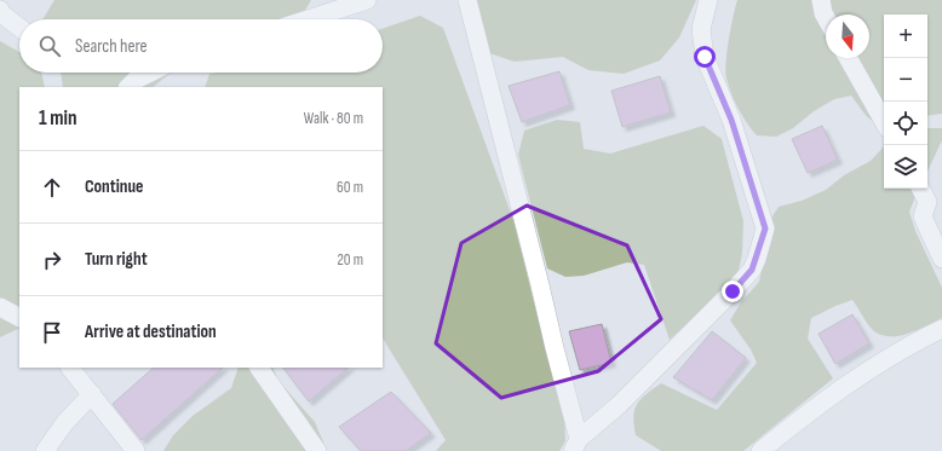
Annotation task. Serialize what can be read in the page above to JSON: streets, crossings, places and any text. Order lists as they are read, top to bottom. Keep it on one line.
{"north":"bottom","page":{"map_buttons":["+","−"],"search":"Search here","heading":["1 min","Walk · 80 m"],"list":[["Continue","60 m"],["Turn right","20 m"],"Arrive at destination"]}}
